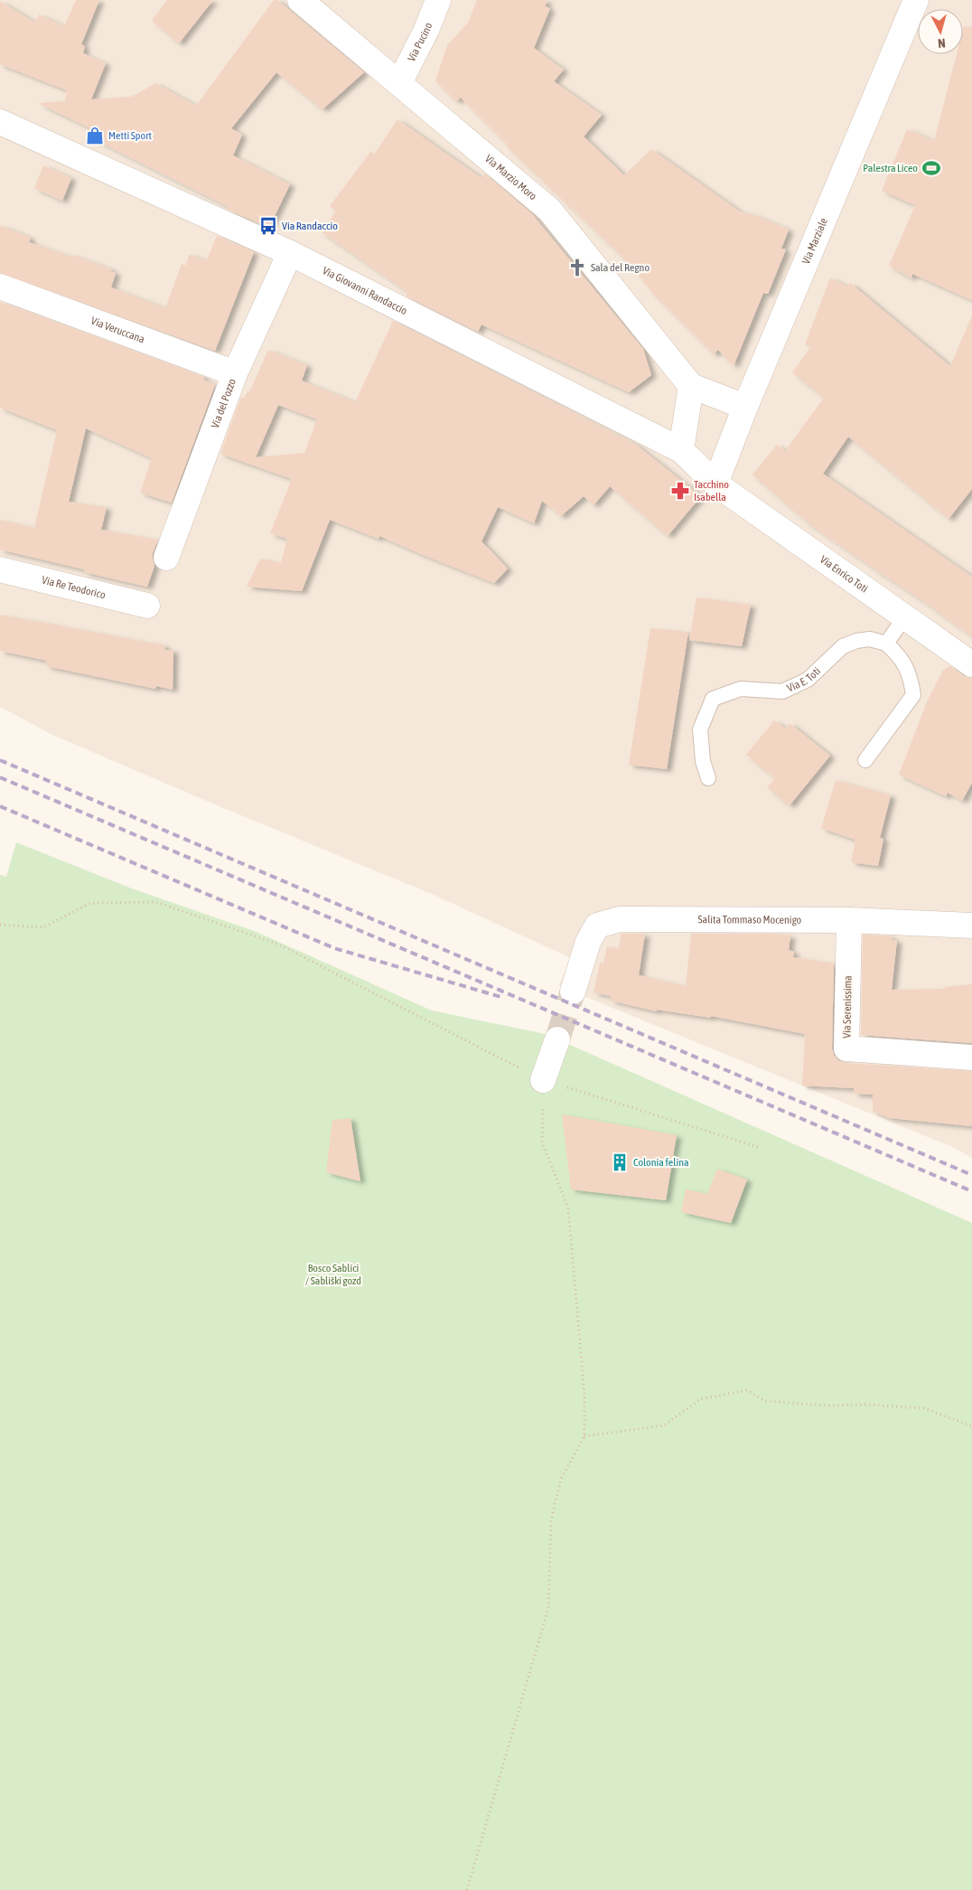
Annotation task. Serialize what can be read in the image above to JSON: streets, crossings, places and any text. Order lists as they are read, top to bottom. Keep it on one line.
{"streets":{"street":["Via Pucino","Via Marzio Moro","Via Marziale","Via Giovanni Randaccio","Via Veruccana","Via del Pozzo","Via Enrico Toti","Via Re Teodorico","Salita Tommaso Mocenigo","Via Serenissima"],"lane":["Via E. Toti"]},"crossings":[["Via Pucino","Via Marzio Moro"],["Via Marziale","Via Giovanni Randaccio"],["Via Marziale","Via Enrico Toti"],["Via Giovanni Randaccio","Via del Pozzo"],["Via Giovanni Randaccio","Via Enrico Toti"],["Via Veruccana","Via del Pozzo"],["Salita Tommaso Mocenigo","Via Serenissima"]],"parks":["Bosco Sablici / Sabliški gozd"],"places":{"shop":["Metti Sport"],"sports":["Palestra Liceo"],"bus stop":["Via Randaccio"],"church":["Sala del Regno"],"pharmacy":["Tacchino Isabella"],"building":["Colonia felina"]},"north":"bottom"}
